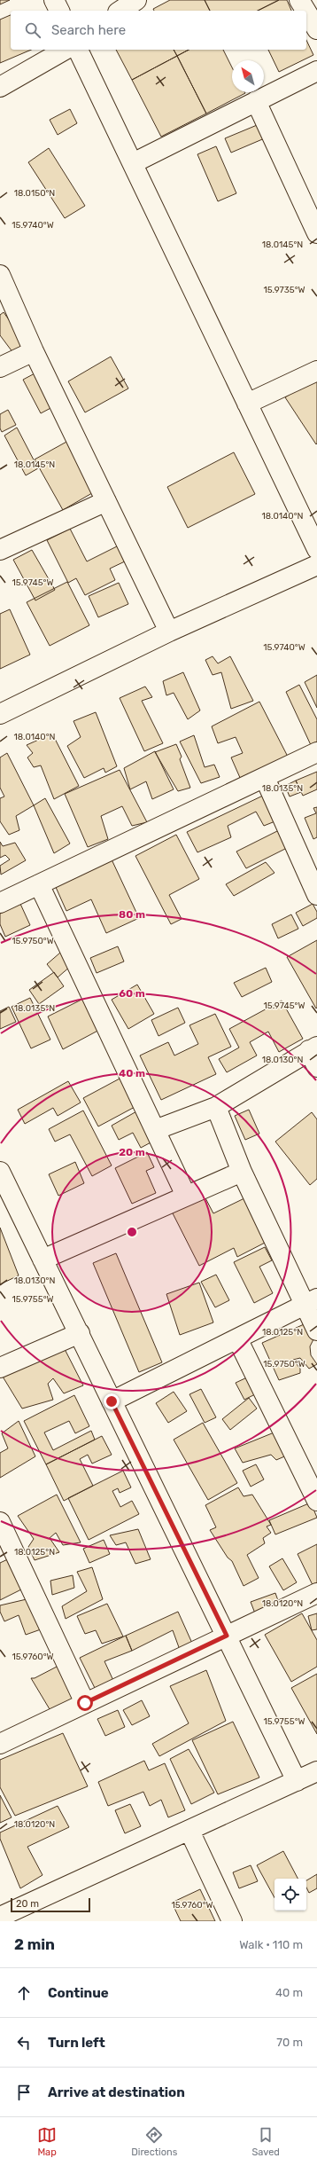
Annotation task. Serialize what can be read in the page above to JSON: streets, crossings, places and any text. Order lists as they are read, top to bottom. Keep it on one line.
{"scale_bar":"20 m","north":"top left","page":{"search":"Search here","scale":"20 m","heading":["2 min","Walk · 110 m"],"list":[["Continue","40 m"],["Turn left","70 m"],"Arrive at destination"],"nav":["Map","Directions","Saved"]},"coordinates":["18.0150°N","15.9740°W","18.0145°N","15.9735°W","18.0140°N","15.9745°W","18.0135°N","15.9750°W","18.0130°N","15.9755°W","18.0125°N","18.0120°N","15.9760°W"],"rings":["80 m","60 m","40 m","20 m"]}
